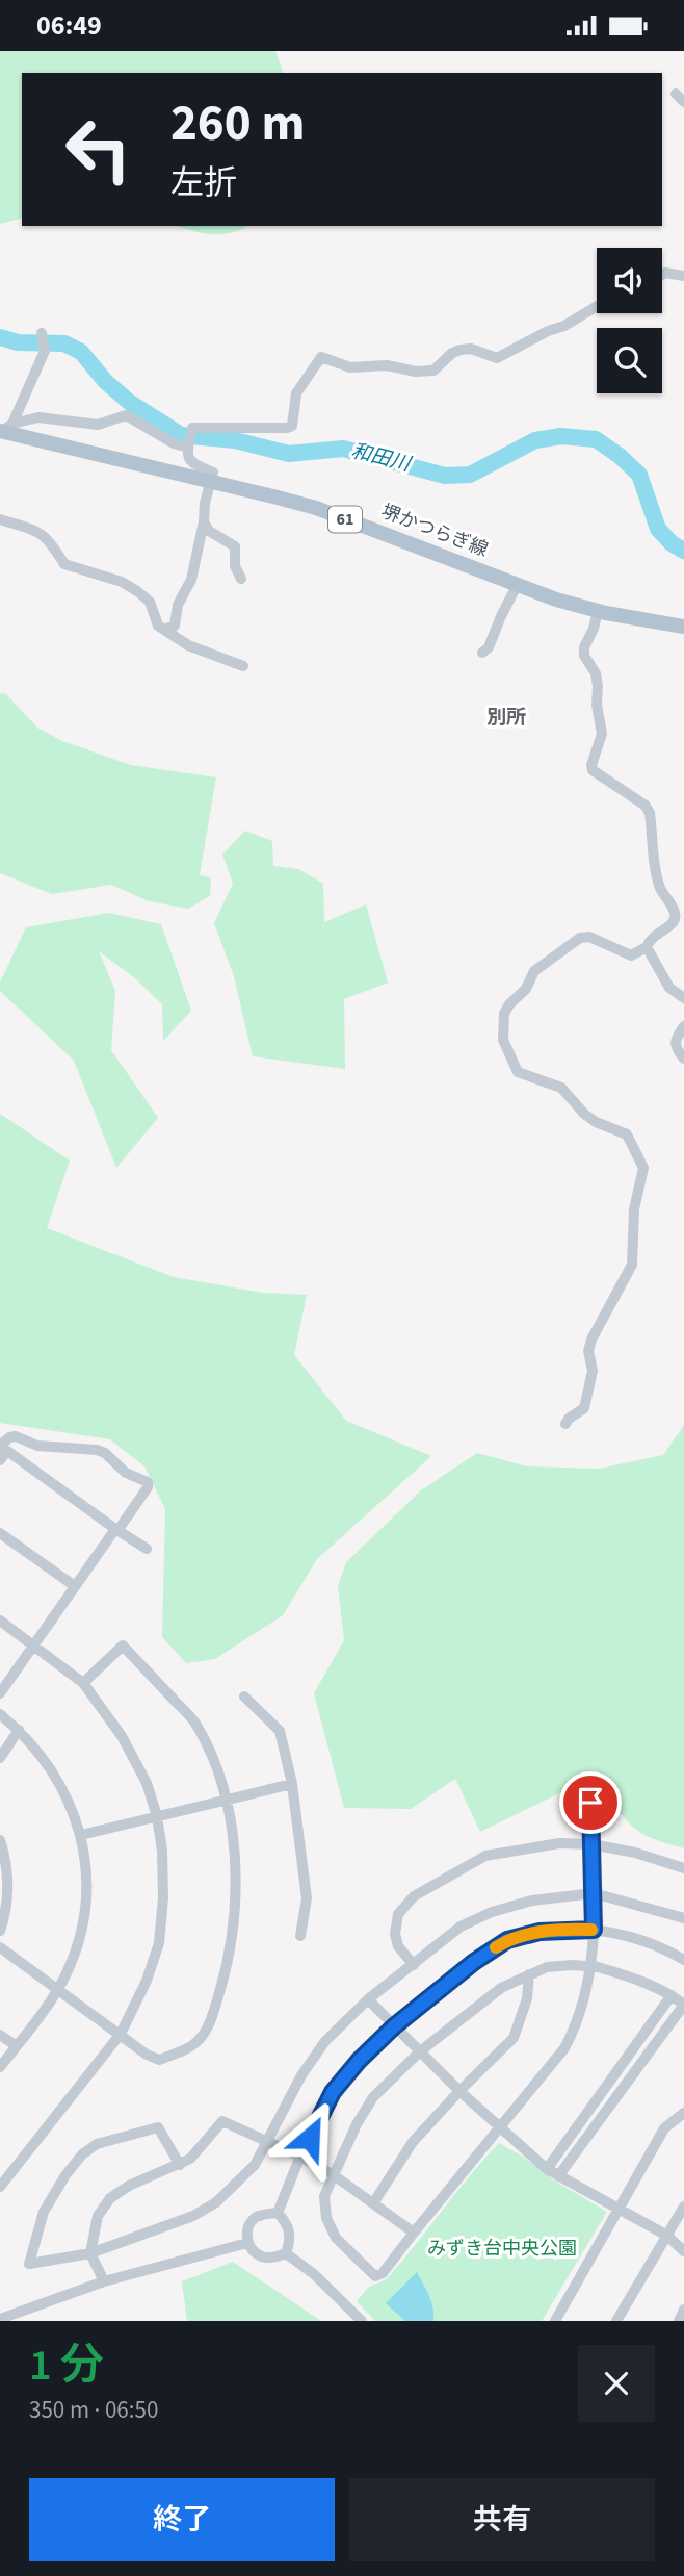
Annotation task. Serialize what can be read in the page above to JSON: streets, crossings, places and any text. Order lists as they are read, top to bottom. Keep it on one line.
{"streets":{"main road":["61","堺かつらぎ線"]},"districts":["別所"],"water":["和田川"],"parks":["みずき台中央公園"],"page":{"status":"06:49","turn":["260 m","左折"],"heading":["1 分","350 m · 06:50"],"buttons":["終了","共有"]}}
